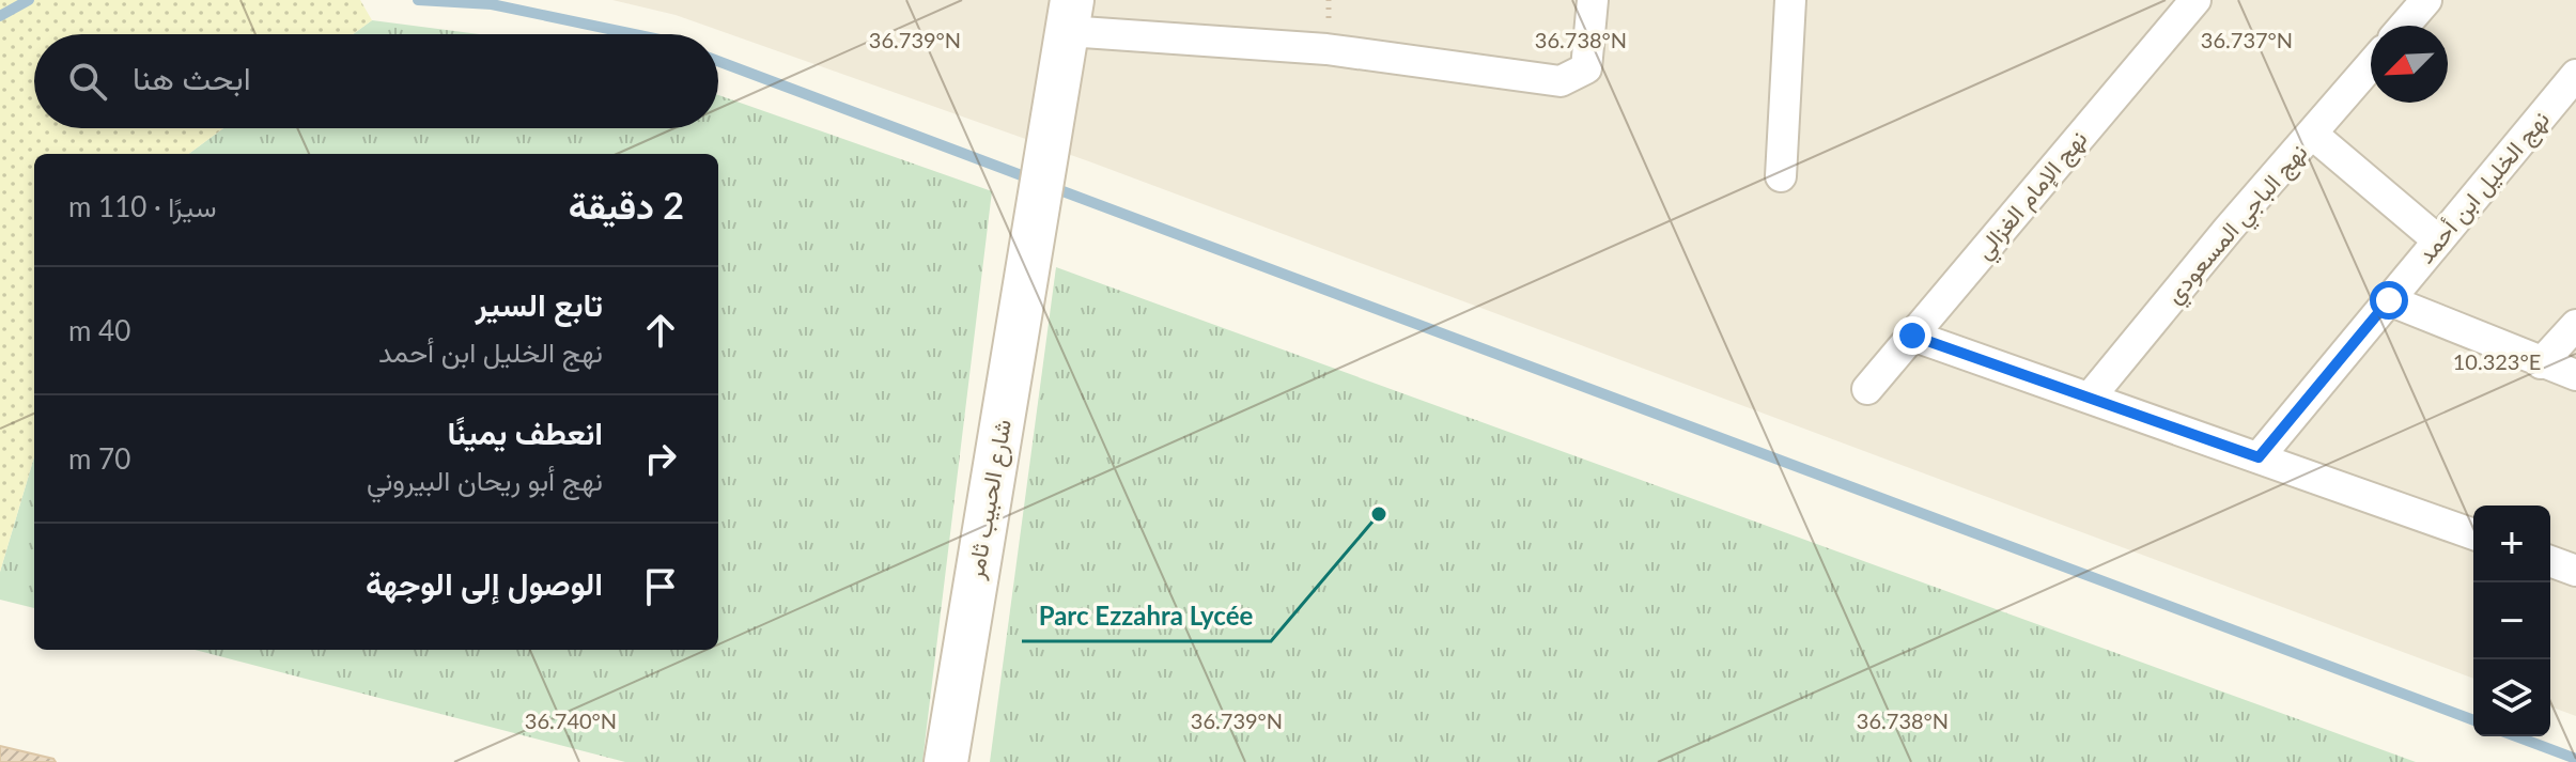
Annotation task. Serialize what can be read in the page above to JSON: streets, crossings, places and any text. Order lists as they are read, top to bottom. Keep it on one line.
{"streets":{"street":["نهج الخليل ابن أحمد","نهج الإمام الغزالي","نهج الباجي المسعودي","شارع الحبيب ثامر"]},"places":["Parc Ezzahra Lycée"],"north":"bottom left","page":{"search":"ابحث هنا","heading":["2 دقيقة","سيرًا · 110 m"],"list":[["تابع السير","نهج الخليل ابن أحمد","40 m"],["انعطف يمينًا","نهج أبو ريحان البيروني","70 m"],"الوصول إلى الوجهة"],"map_buttons":["+","−"]},"coordinates":["36.737°N","36.739°N","36.738°N","10.323°E","36.740°N"]}
